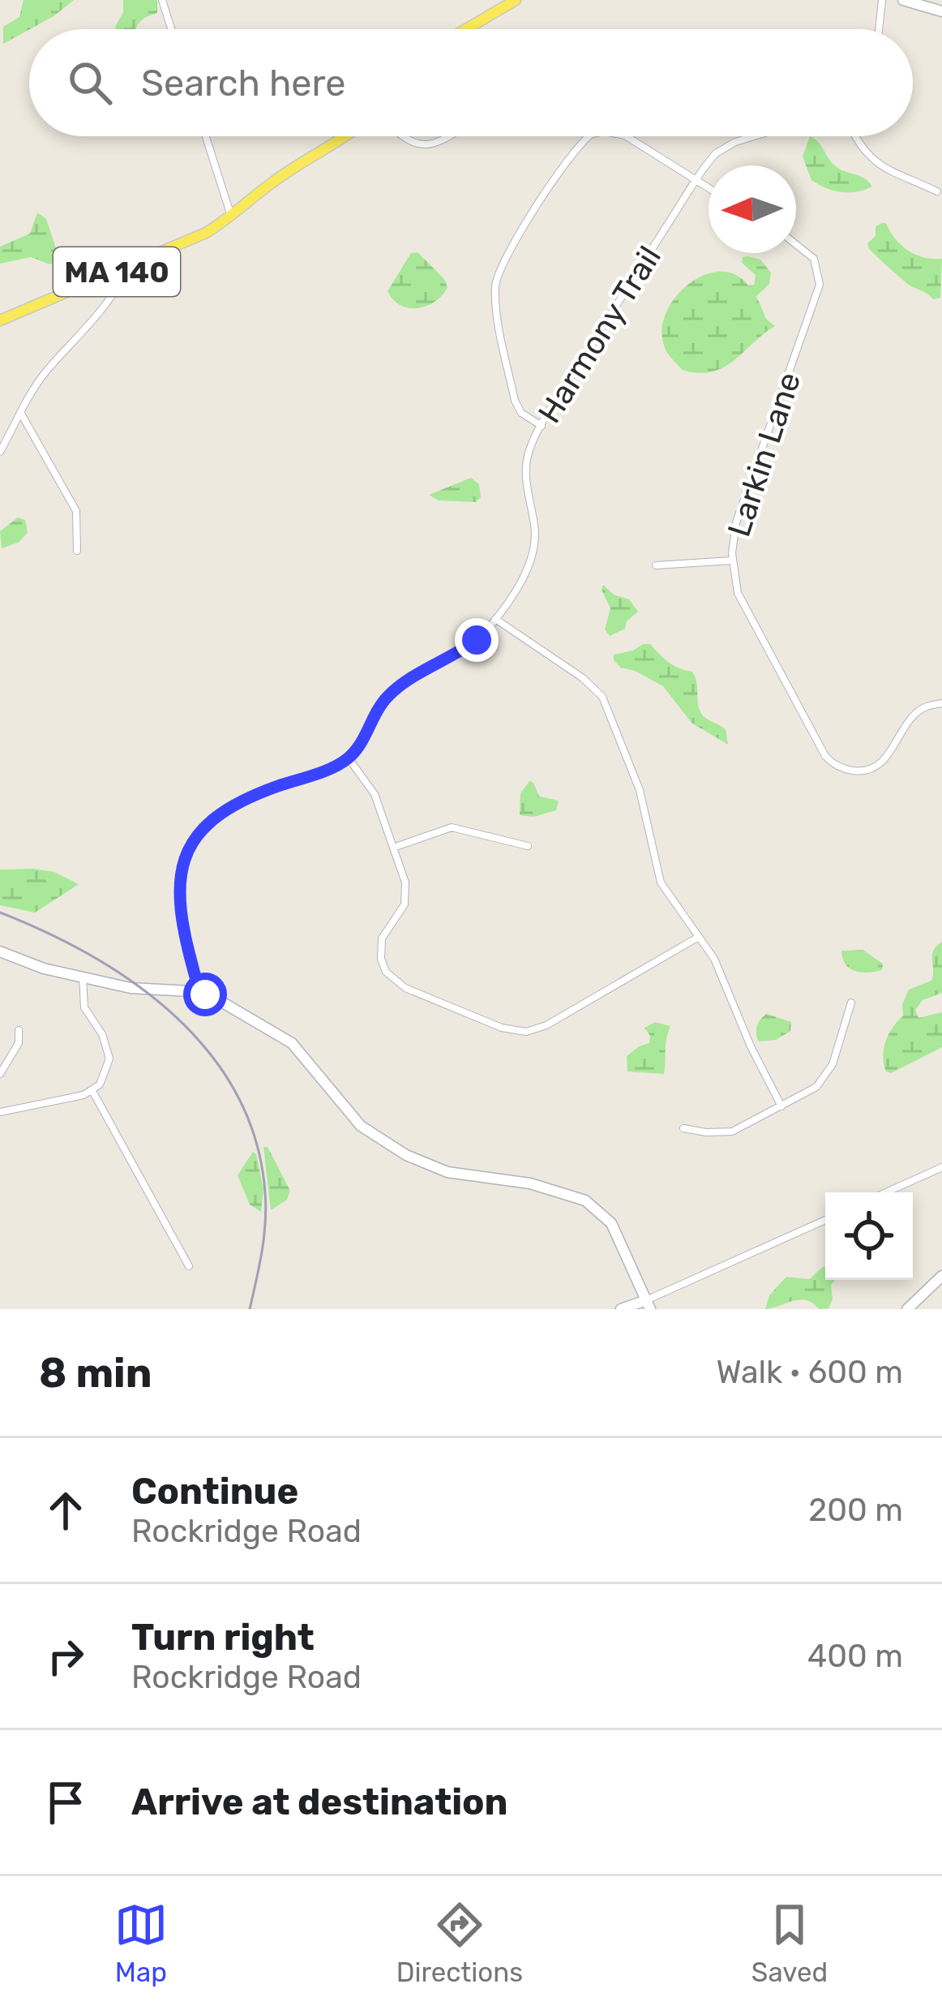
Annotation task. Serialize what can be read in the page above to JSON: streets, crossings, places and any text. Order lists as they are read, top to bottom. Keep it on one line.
{"streets":{"main road":["MA 140"],"street":["Harmony Trail","Larkin Lane"]},"north":"left","page":{"search":"Search here","heading":["8 min","Walk · 600 m"],"list":[["Continue","Rockridge Road","200 m"],["Turn right","Rockridge Road","400 m"],"Arrive at destination"],"nav":["Map","Directions","Saved"]}}
